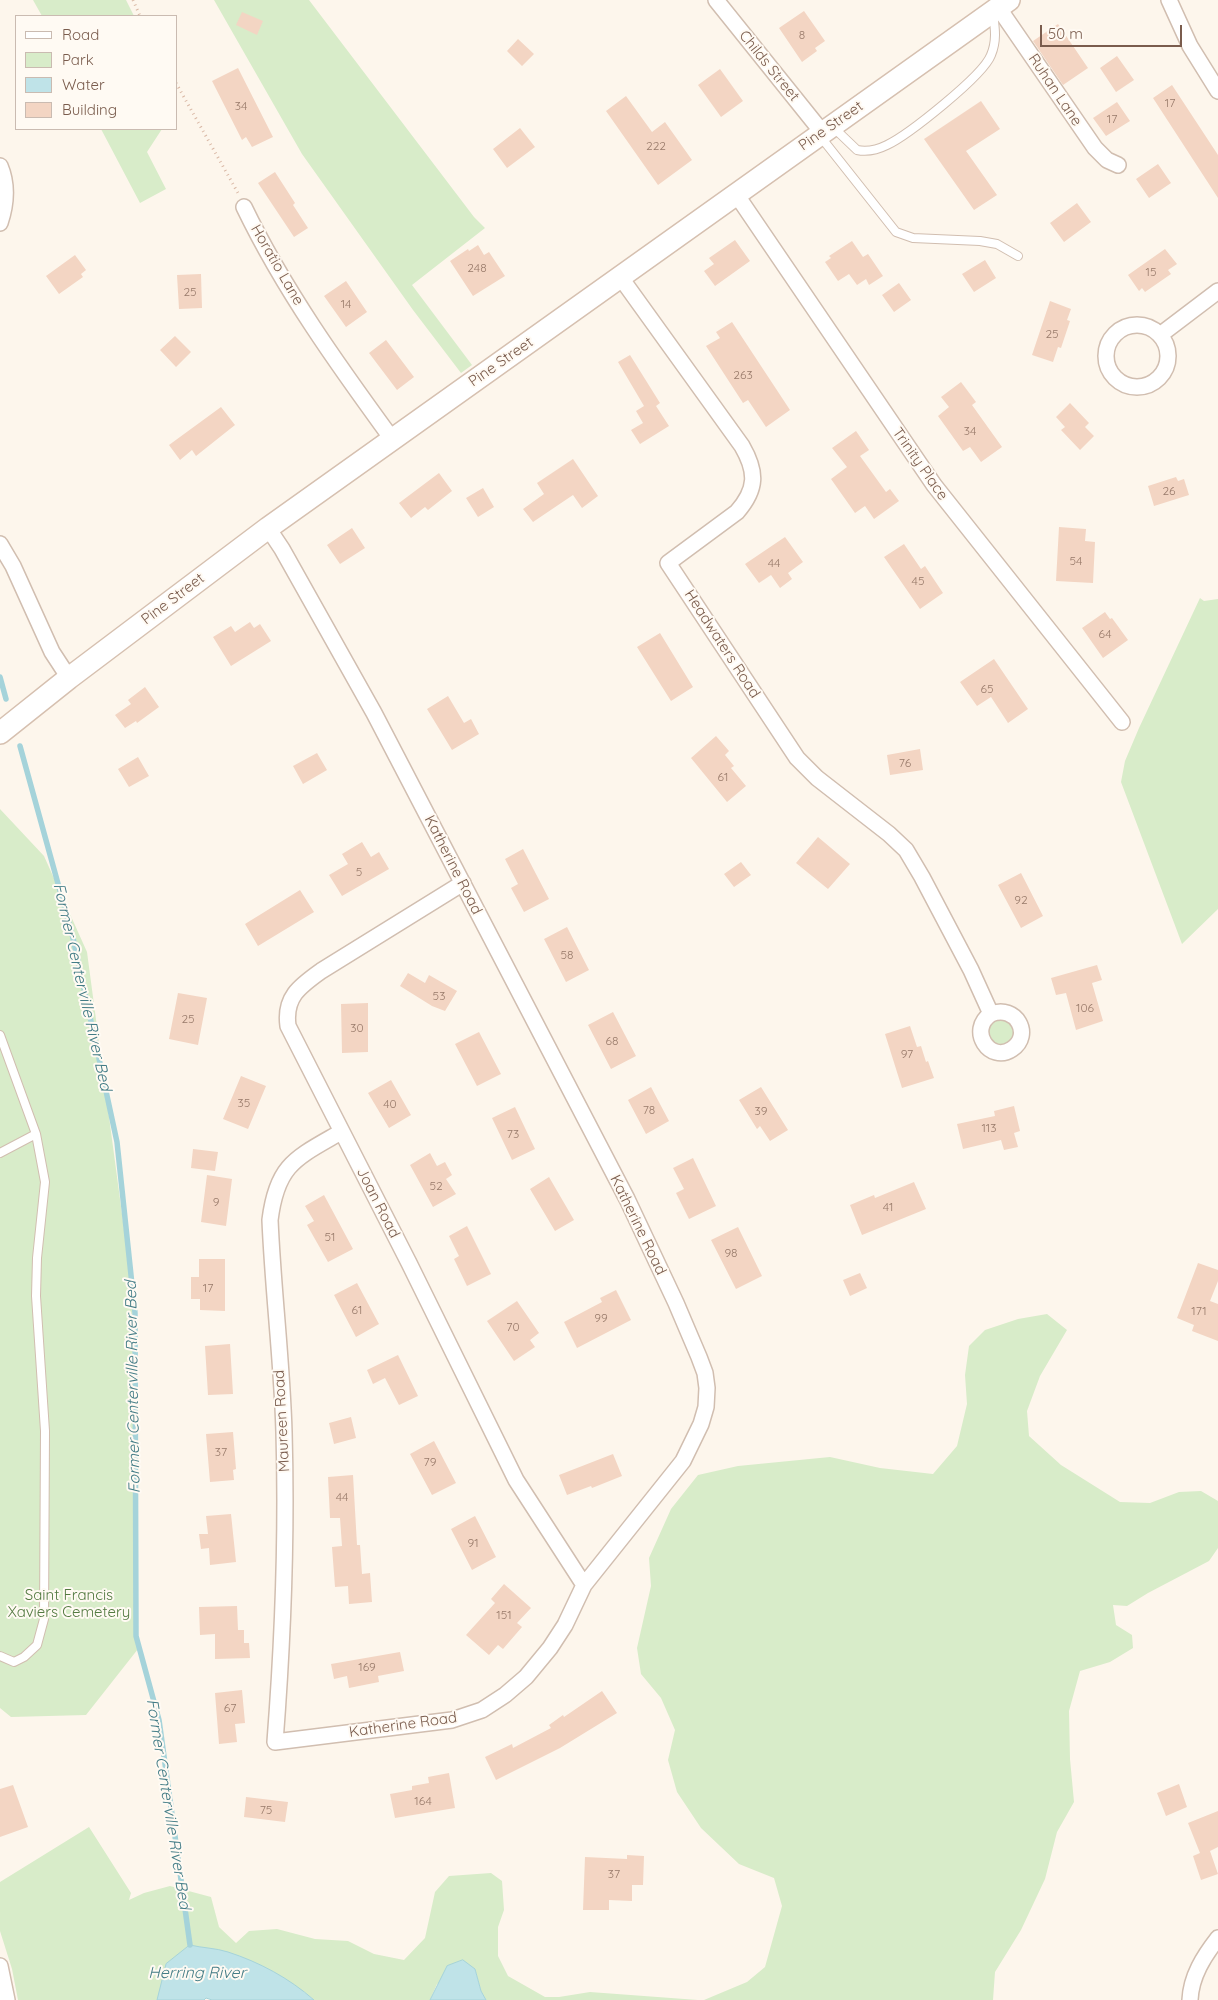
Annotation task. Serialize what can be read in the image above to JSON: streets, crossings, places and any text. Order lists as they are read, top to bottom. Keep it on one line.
{"streets":{"main road":["Pine Street"],"street":["Childs Street","Ruhan Lane","Horatio Lane","Trinity Place","Headwaters Road","Katherine Road","Joan Road","Maureen Road"]},"crossings":[["Childs Street","Pine Street"],["Ruhan Lane","Pine Street"],["Pine Street","Horatio Lane"],["Pine Street","Trinity Place"],["Pine Street","Headwaters Road"],["Pine Street","Katherine Road"],["Katherine Road","Joan Road"],["Katherine Road","Maureen Road"],["Joan Road","Maureen Road"]],"water":["Former Centerville River Bed","Herring River"],"parks":["Saint Francis Xaviers Cemetery"],"house_numbers":["8","17","34","17","222","248","15","25","14","25","263","34","26","54","44","45","64","65","76","61","5","92","58","53","106","25","30","68","97","35","40","78","39","113","73","52","9","41","51","98","17","61","171","99","70","37","79","44","91","151","169","67","164","75","37"],"legend":["Road","Park","Water","Building"],"scale_bar":"50 m"}
